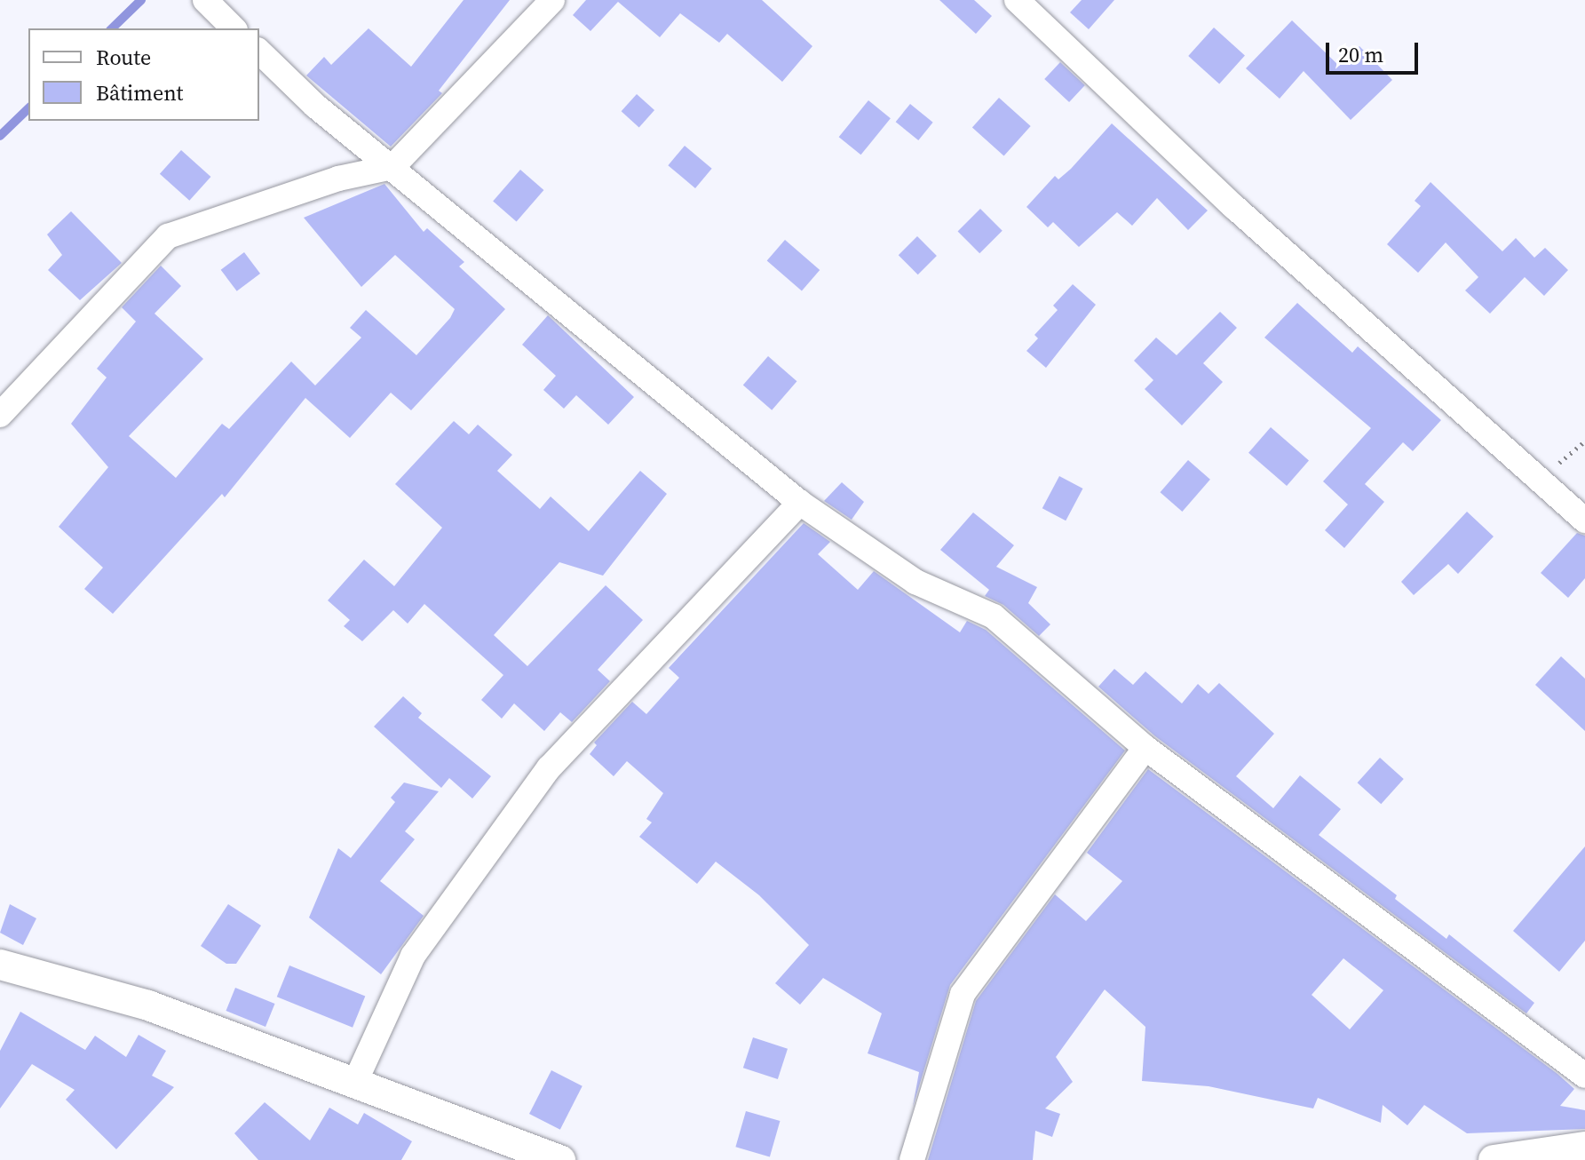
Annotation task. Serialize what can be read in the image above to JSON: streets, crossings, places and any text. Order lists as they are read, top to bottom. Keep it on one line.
{"legend":["Route","Bâtiment"],"scale_bar":"20 m"}
